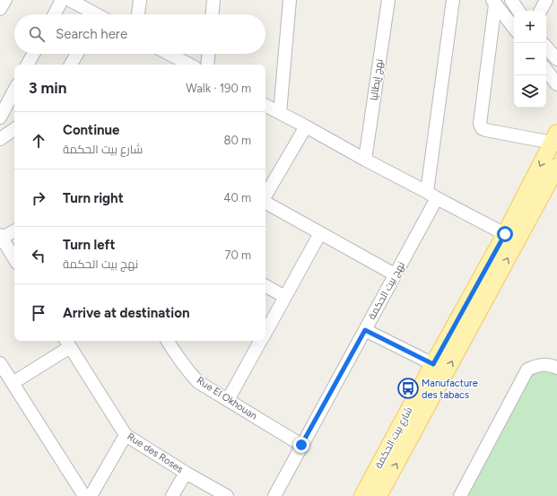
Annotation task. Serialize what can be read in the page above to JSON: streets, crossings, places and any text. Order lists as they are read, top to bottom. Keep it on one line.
{"streets":{"main road":["شارع بيت الحكمة"],"street":["نهج إيطاليا","نهج بيت الحكمة","Rue El Okhouan","Rue des Roses"]},"crossings":[["نهج بيت الحكمة","Rue El Okhouan"]],"places":{"bus stop":["Manufacture des tabacs"]},"page":{"map_buttons":["+","−"],"search":"Search here","heading":["3 min","Walk · 190 m"],"list":[["Continue","شارع بيت الحكمة","80 m"],["Turn right","40 m"],["Turn left","نهج بيت الحكمة","70 m"],"Arrive at destination"]}}
